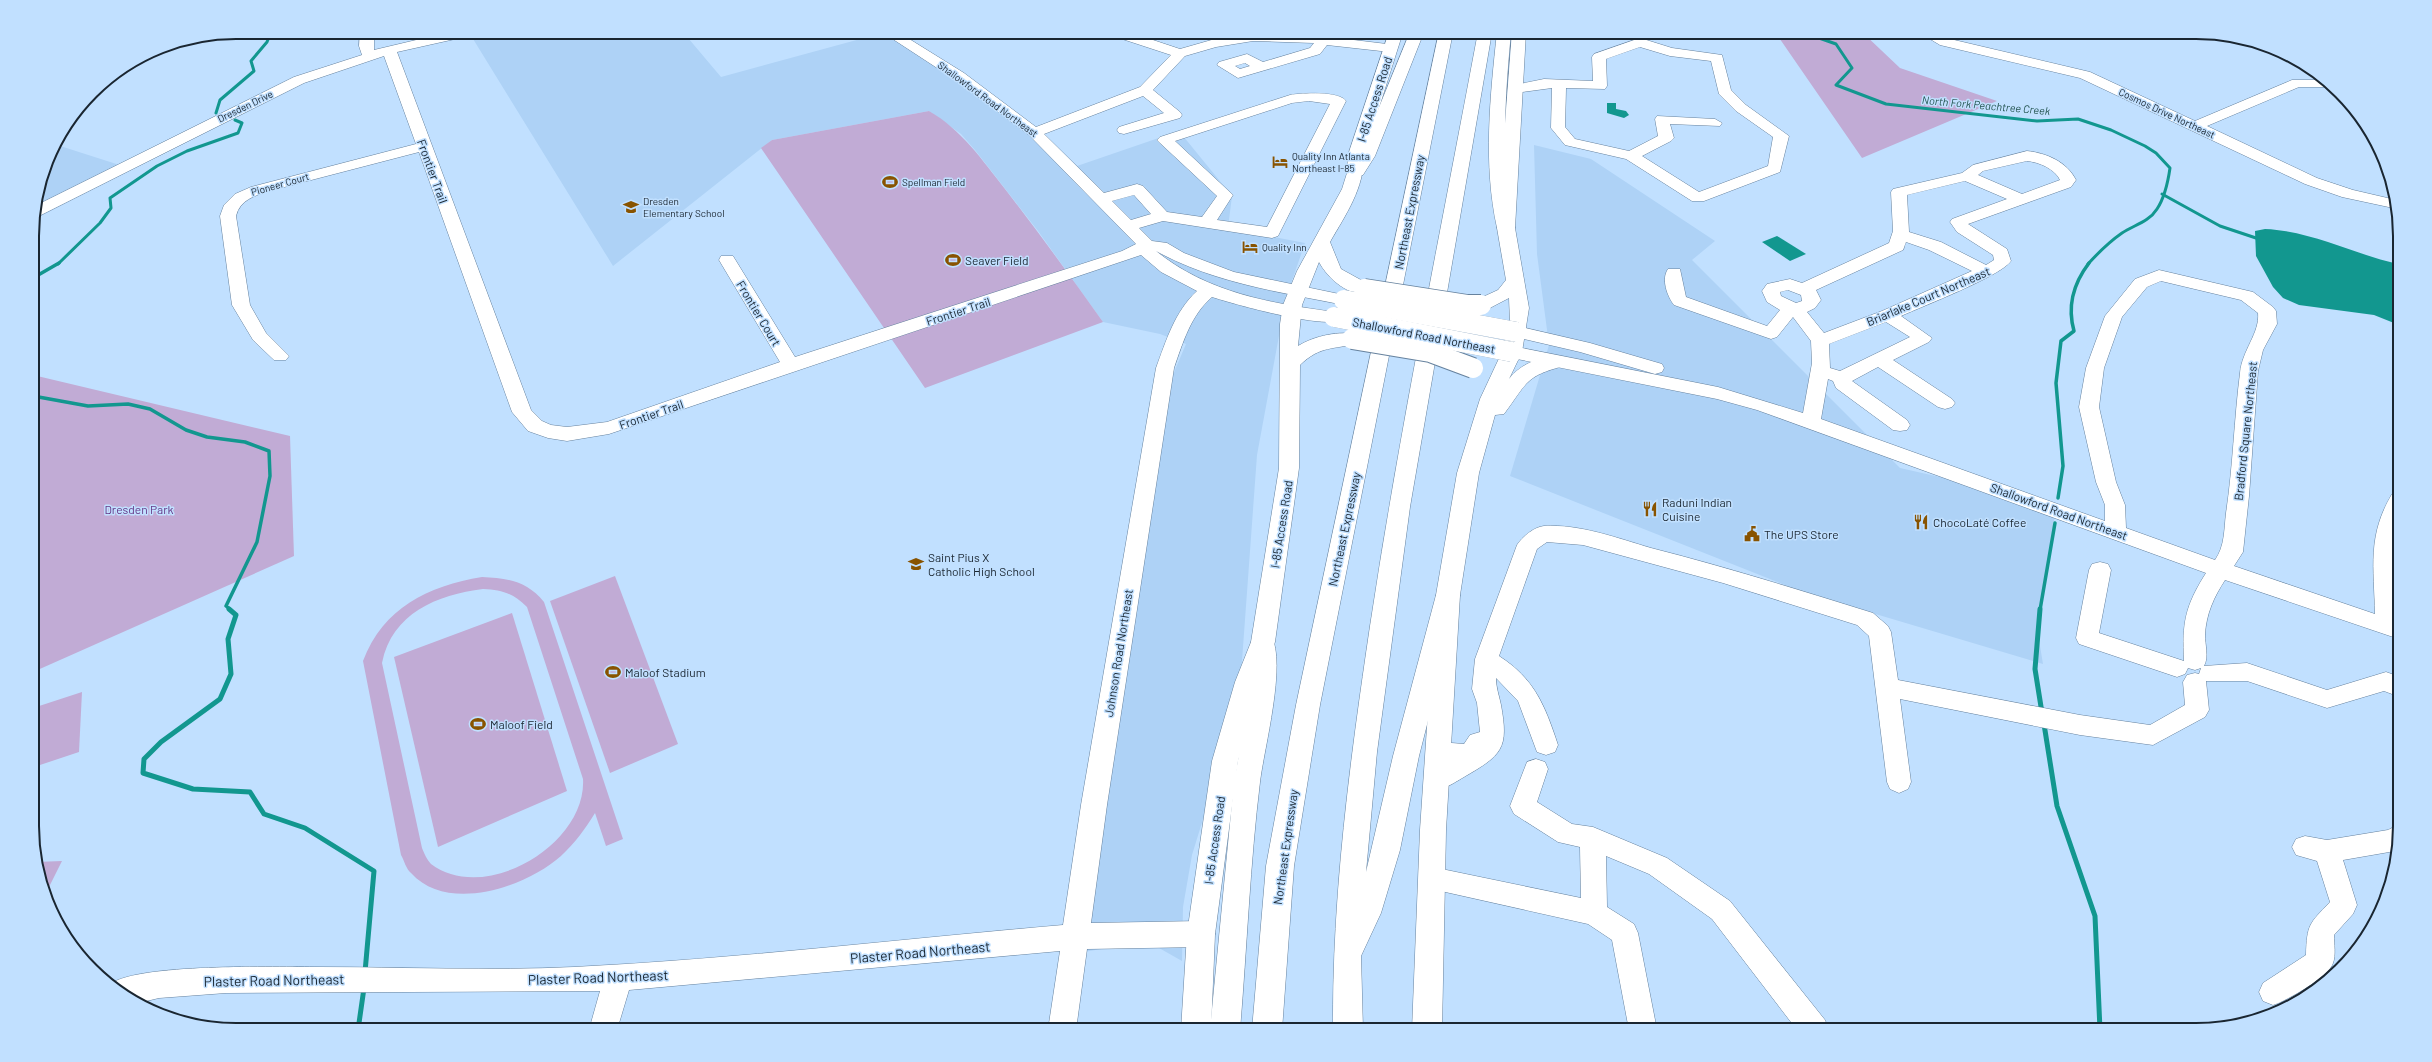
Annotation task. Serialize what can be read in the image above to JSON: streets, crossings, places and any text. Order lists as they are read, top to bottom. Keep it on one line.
{"streets":{"main road":["I-85 Access Road","Northeast Expressway"],"street":["Shallowford Road Northeast","Dresden Drive","Cosmos Drive Northeast","Frontier Trail","Pioneer Court","Briarlake Court Northeast","Frontier Court","Bradford Square Northeast","Johnson Road Northeast","Plaster Road Northeast"]},"crossings":[["Shallowford Road Northeast","I-85 Access Road"],["Shallowford Road Northeast","Frontier Trail"],["Shallowford Road Northeast","Bradford Square Northeast"],["Shallowford Road Northeast","Johnson Road Northeast"],["I-85 Access Road","Plaster Road Northeast"],["Dresden Drive","Frontier Trail"],["Frontier Trail","Pioneer Court"],["Frontier Trail","Frontier Court"],["Johnson Road Northeast","Plaster Road Northeast"]],"water":["North Fork Peachtree Creek"],"parks":["Dresden Park"],"places":{"hotel":["Quality Inn Atlanta Northeast I-85","Quality Inn"],"sports":["Spellman Field","Seaver Field","Maloof Stadium","Maloof Field"],"school or university":["Dresden Elementary School","Saint Pius X Catholic High School"],"restaurant":["Raduni Indian Cuisine","ChocoLaté Coffee"],"public building":["The UPS Store"]}}
